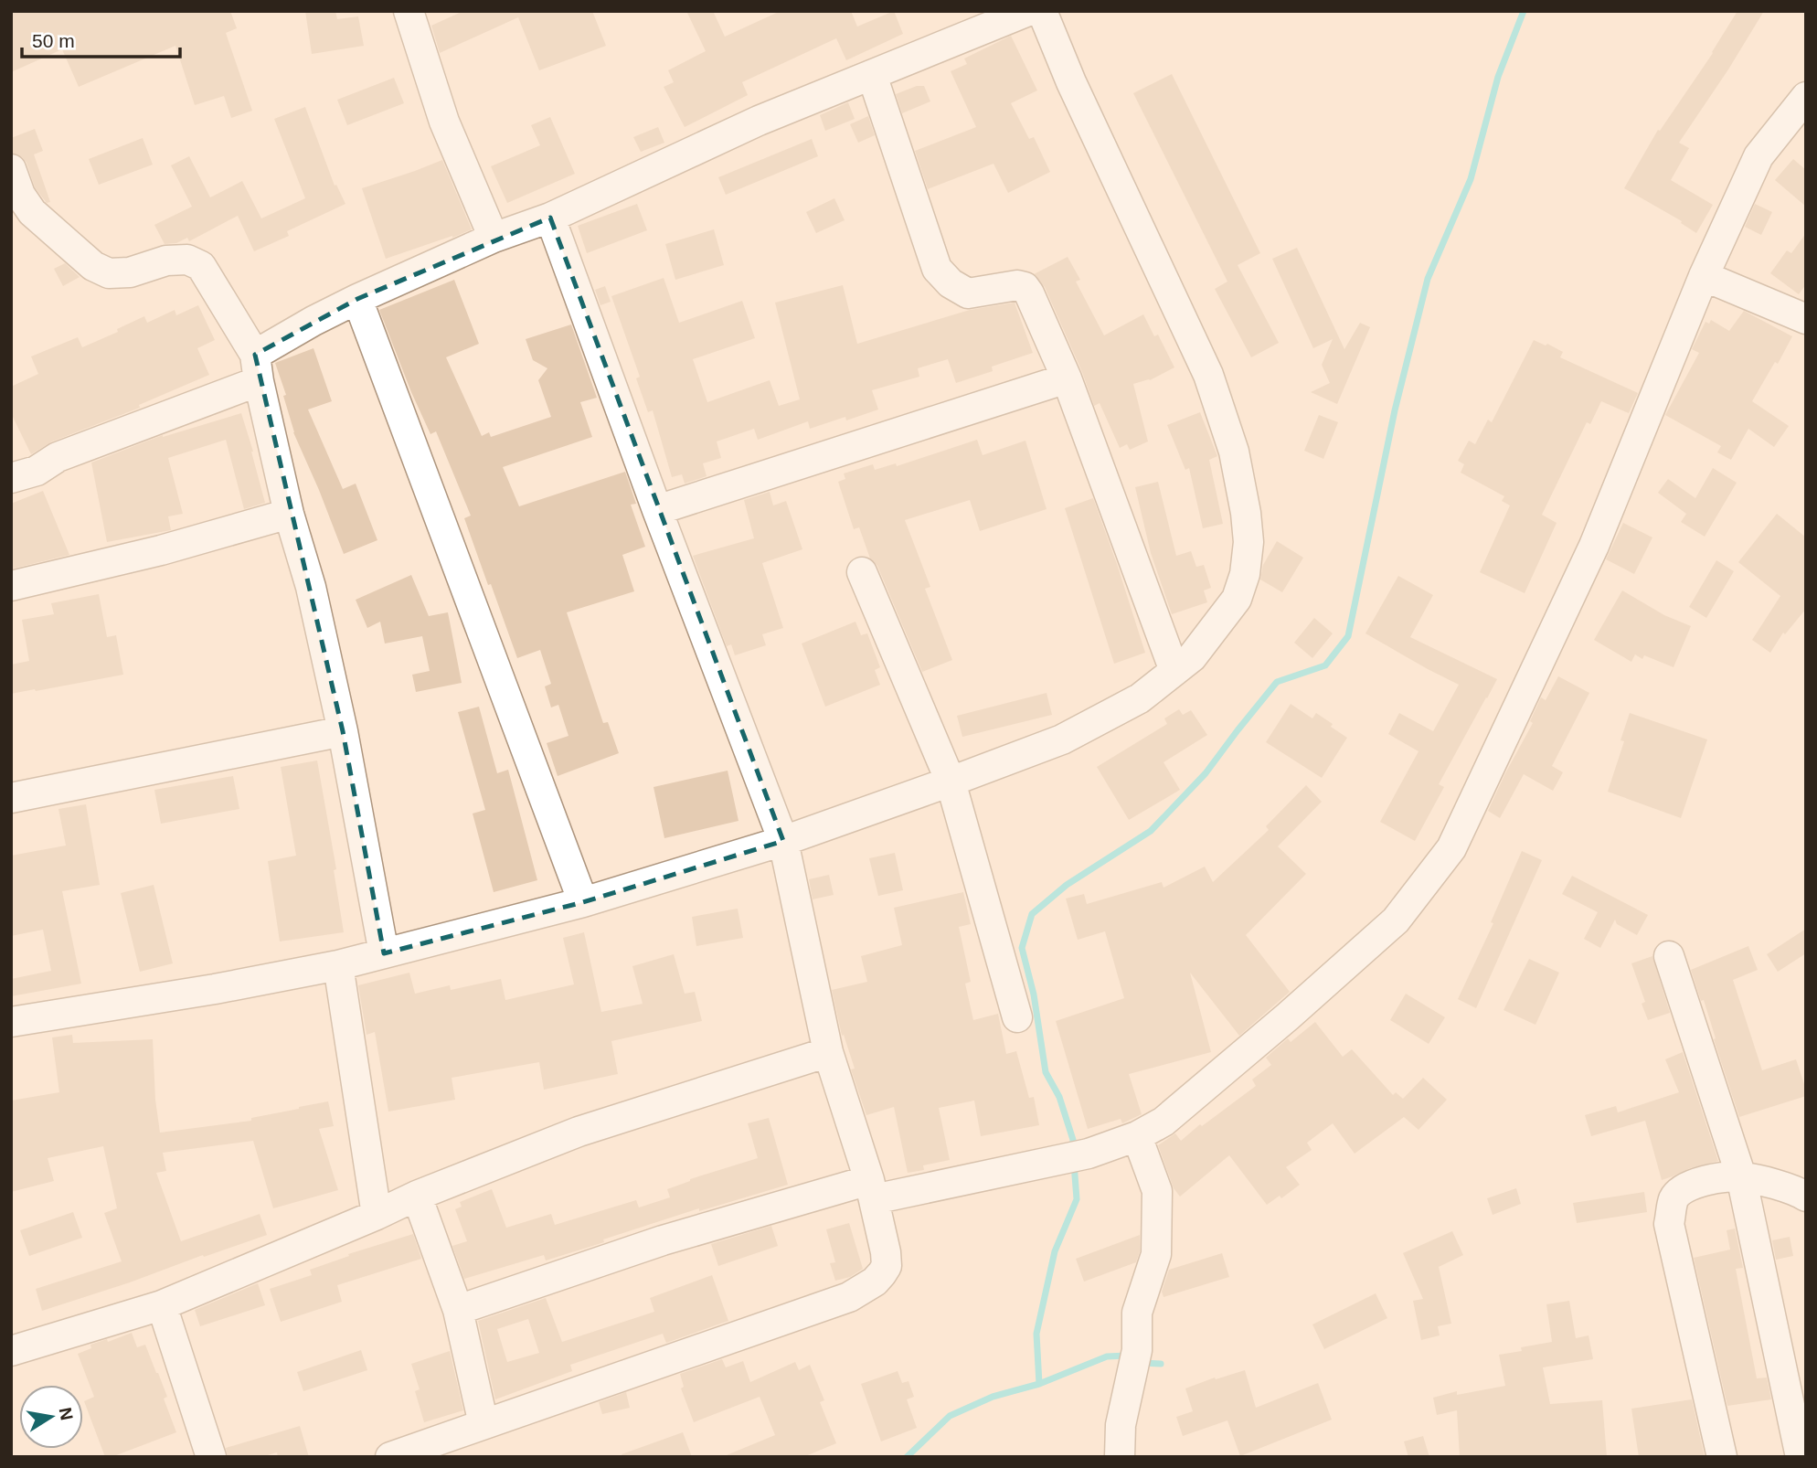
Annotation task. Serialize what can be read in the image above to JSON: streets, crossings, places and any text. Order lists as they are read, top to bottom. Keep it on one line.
{"scale_bar":"50 m","north":"right"}
